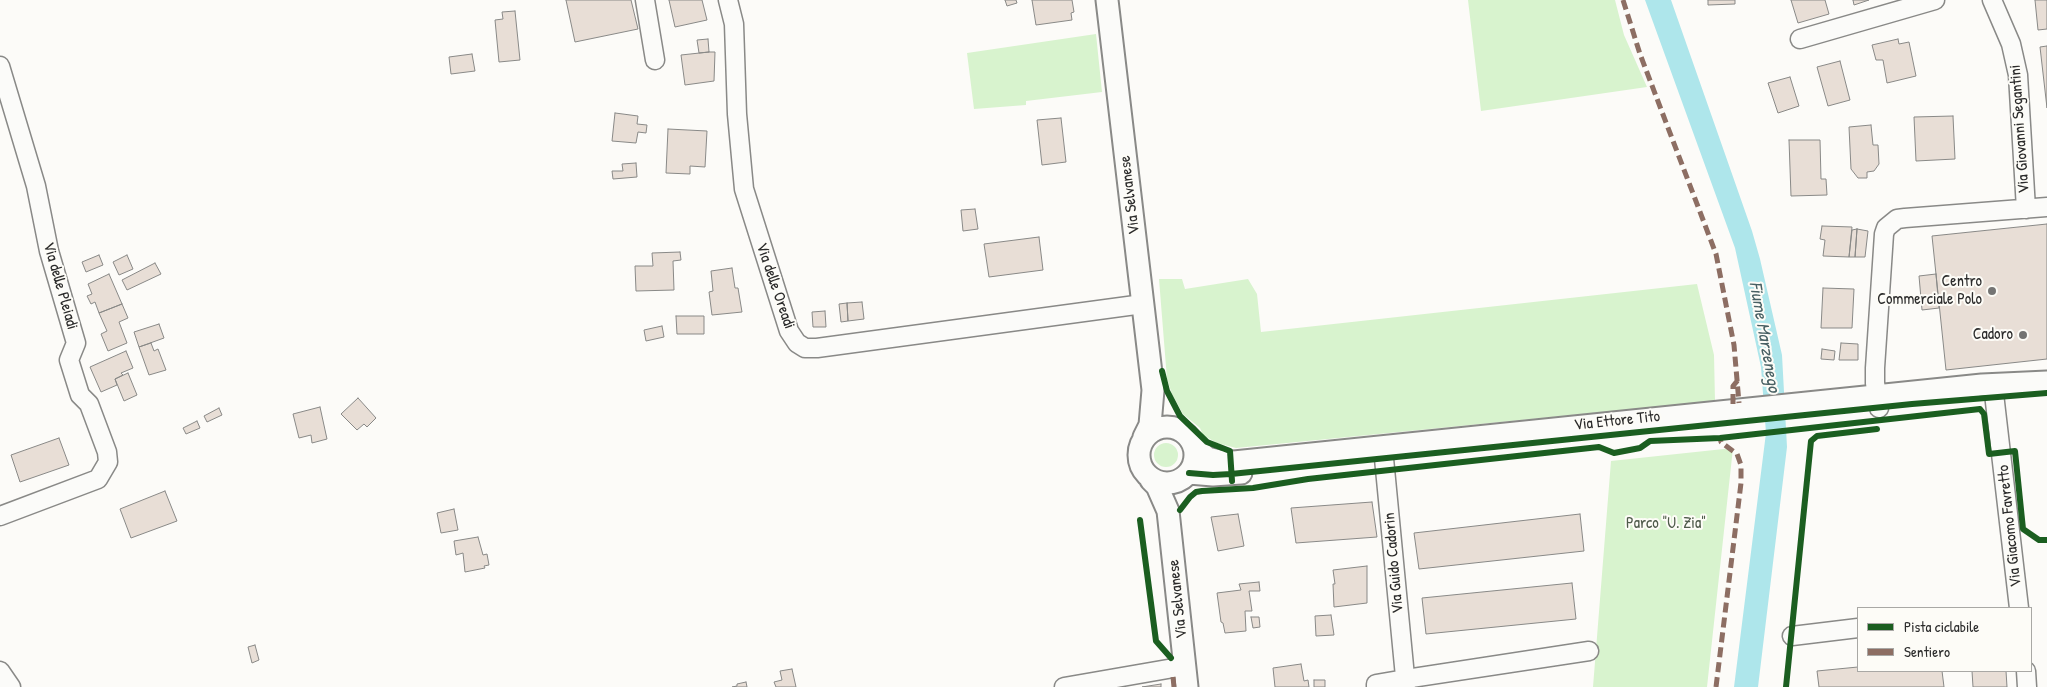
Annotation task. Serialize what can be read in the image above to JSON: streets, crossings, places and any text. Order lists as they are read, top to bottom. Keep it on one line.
{"streets":{"street":["Via Giovanni Segantini","Via Selvanese","Via delle Pleiadi","Via delle Oreadi","Via Ettore Tito","Via Giacomo Favretto","Via Guido Cadorin"]},"crossings":[["Via Giovanni Segantini","Via Ettore Tito"],["Via Selvanese","Via delle Oreadi"],["Via Selvanese","Via Ettore Tito"],["Via Ettore Tito","Via Giacomo Favretto"],["Via Ettore Tito","Via Guido Cadorin"]],"water":["Fiume Marzenego"],"parks":["Parco \"U. Zia\""],"places":["Centro Commerciale Polo","Cadoro"],"legend":["Pista ciclabile","Sentiero"]}
